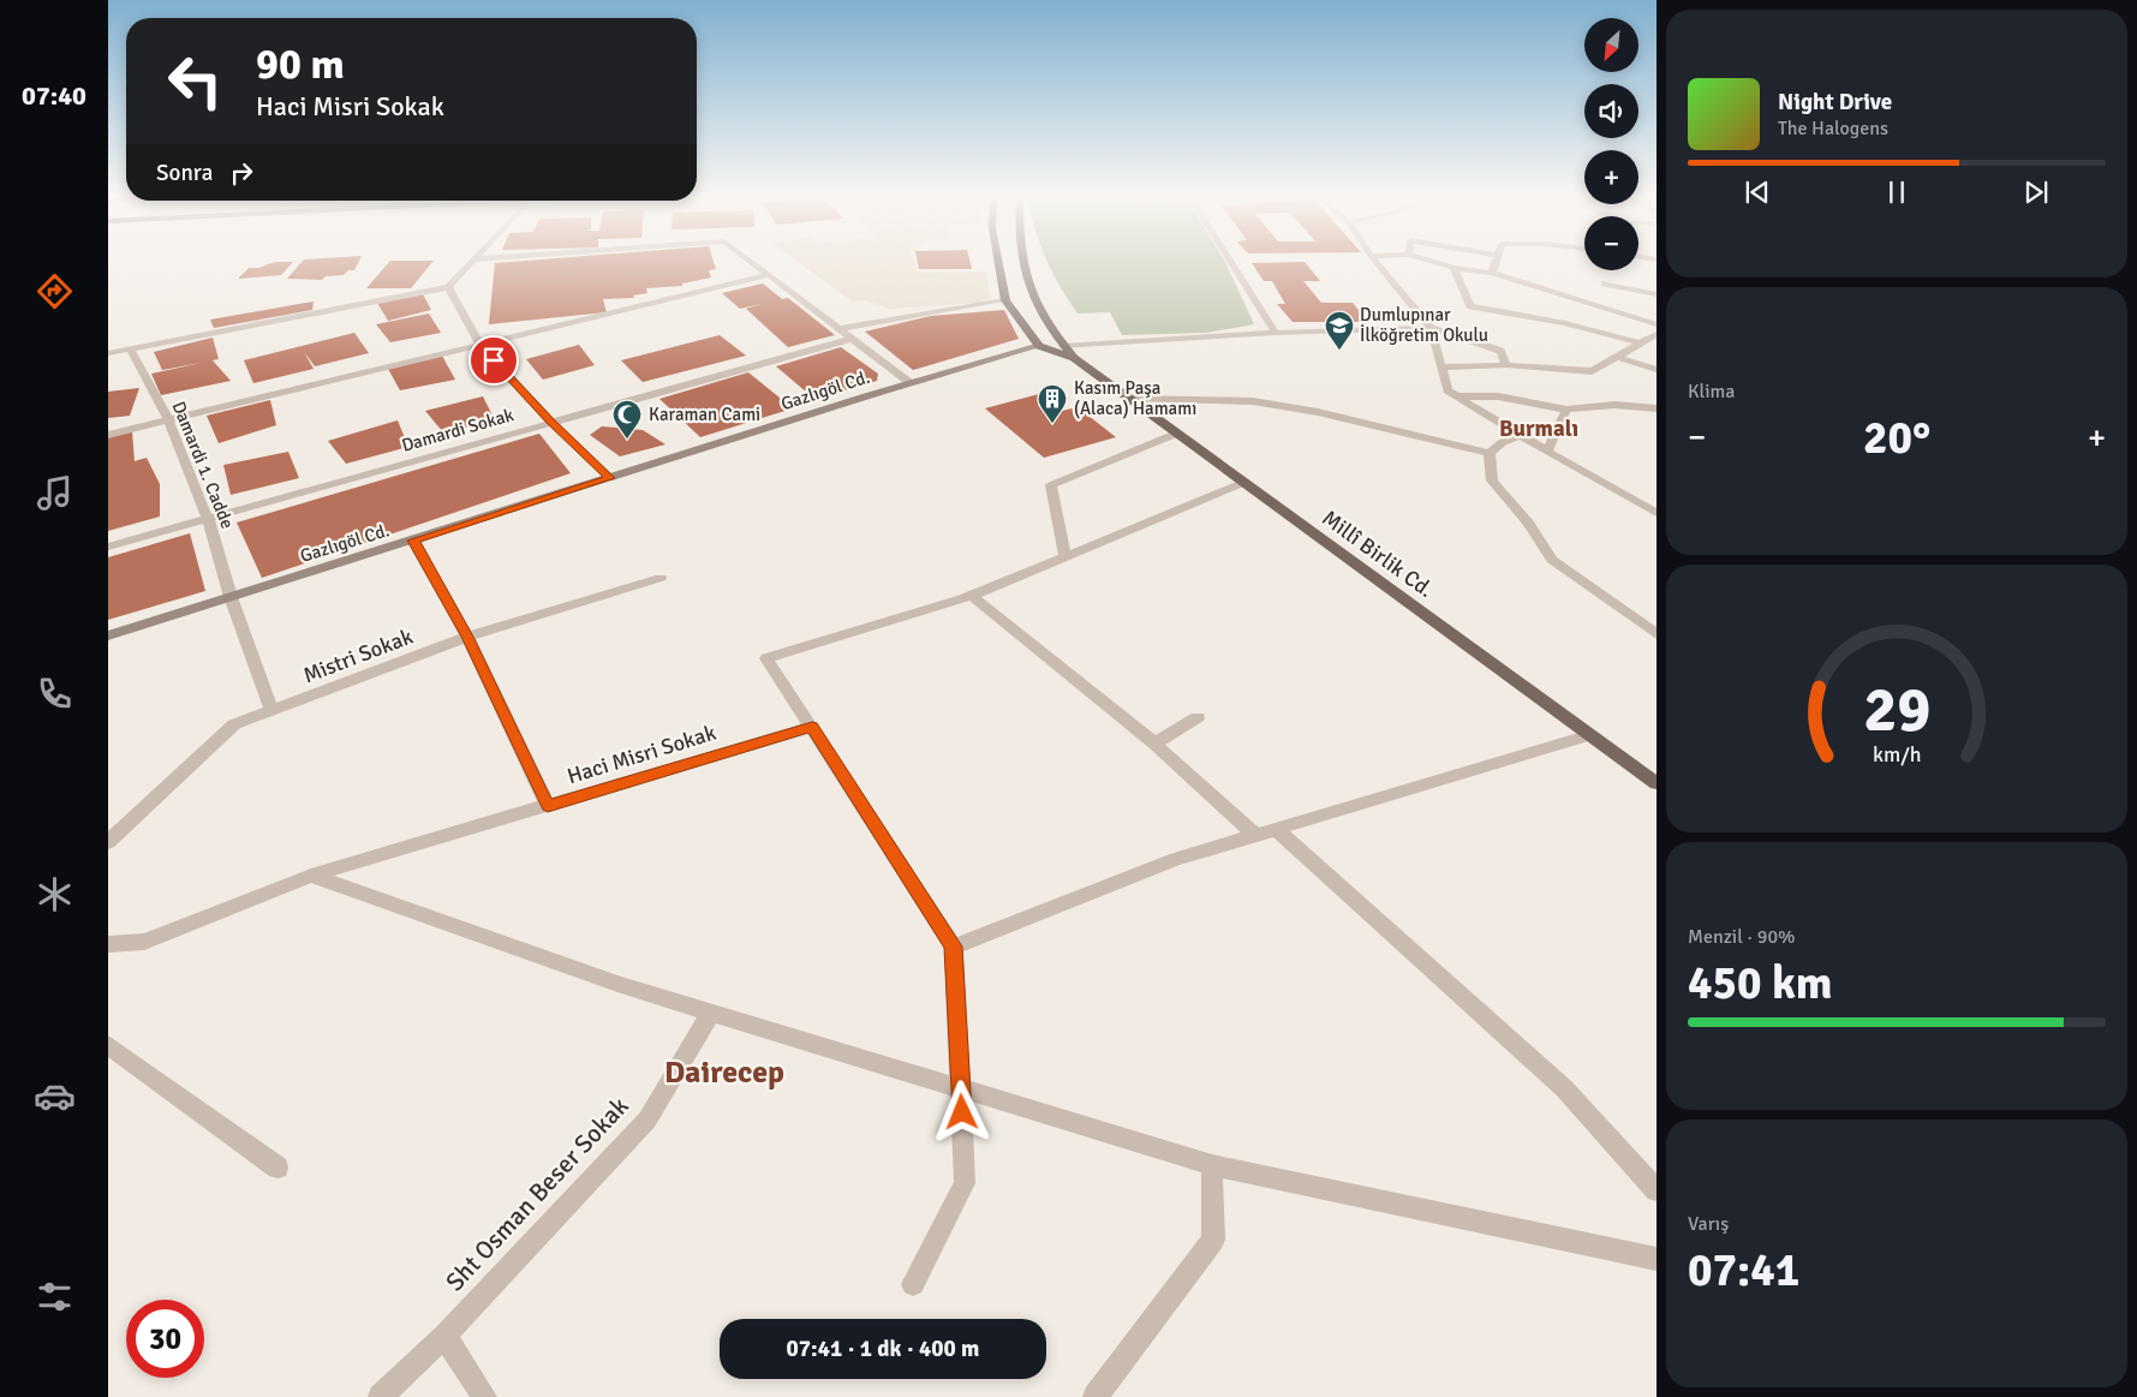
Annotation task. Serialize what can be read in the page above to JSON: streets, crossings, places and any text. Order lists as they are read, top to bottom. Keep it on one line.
{"streets":{"main road":["Millî Birlik Cd."],"street":["Gazlıgöl Cd.","Damardi Sokak","Damardi 1. Cadde","Mistri Sokak","Haci Misri Sokak","Sht Osman Beser Sokak"]},"crossings":[["Gazlıgöl Cd.","Damardi 1. Cadde"],["Gazlıgöl Cd.","Millî Birlik Cd."],["Damardi Sokak","Damardi 1. Cadde"],["Damardi 1. Cadde","Mistri Sokak"]],"districts":["Burmalı","Dairecep"],"places":{"school or university":["Dumlupınar İlköğretim Okulu"],"building":["Kasım Paşa (Alaca) Hamamı"],"mosque":["Karaman Cami"]},"north":"bottom left","page":{"tabs":"07:40","map_buttons":["+","−"],"turn":["90 m","Haci Misri Sokak"],"song":["Night Drive","The Halogens"],"then":"Sonra","tile":["Klima",["Menzil · 90%","450 km"],["Varış","07:41"]],"heat":["−","20°","+"],"limit":"30","trip":"07:41 · 1 dk · 400 m","gauge":["29","km/h"]}}
